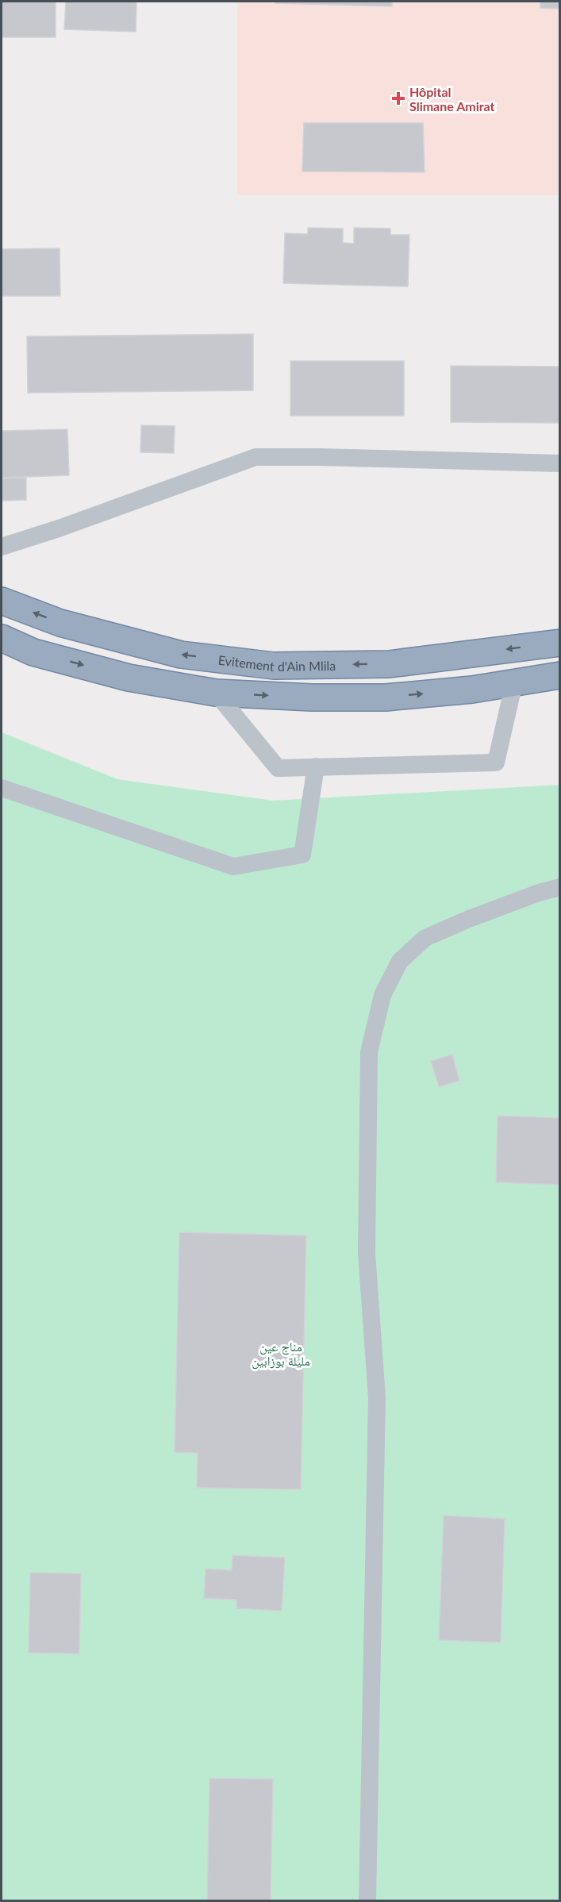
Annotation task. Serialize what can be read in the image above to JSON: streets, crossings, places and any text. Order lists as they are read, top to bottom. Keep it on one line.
{"streets":{"highway":["Evitement d'Ain Mlila"]},"parks":["مناج عين مليلة بوزابين"],"places":{"health":["Hôpital Slimane Amirat"]}}
